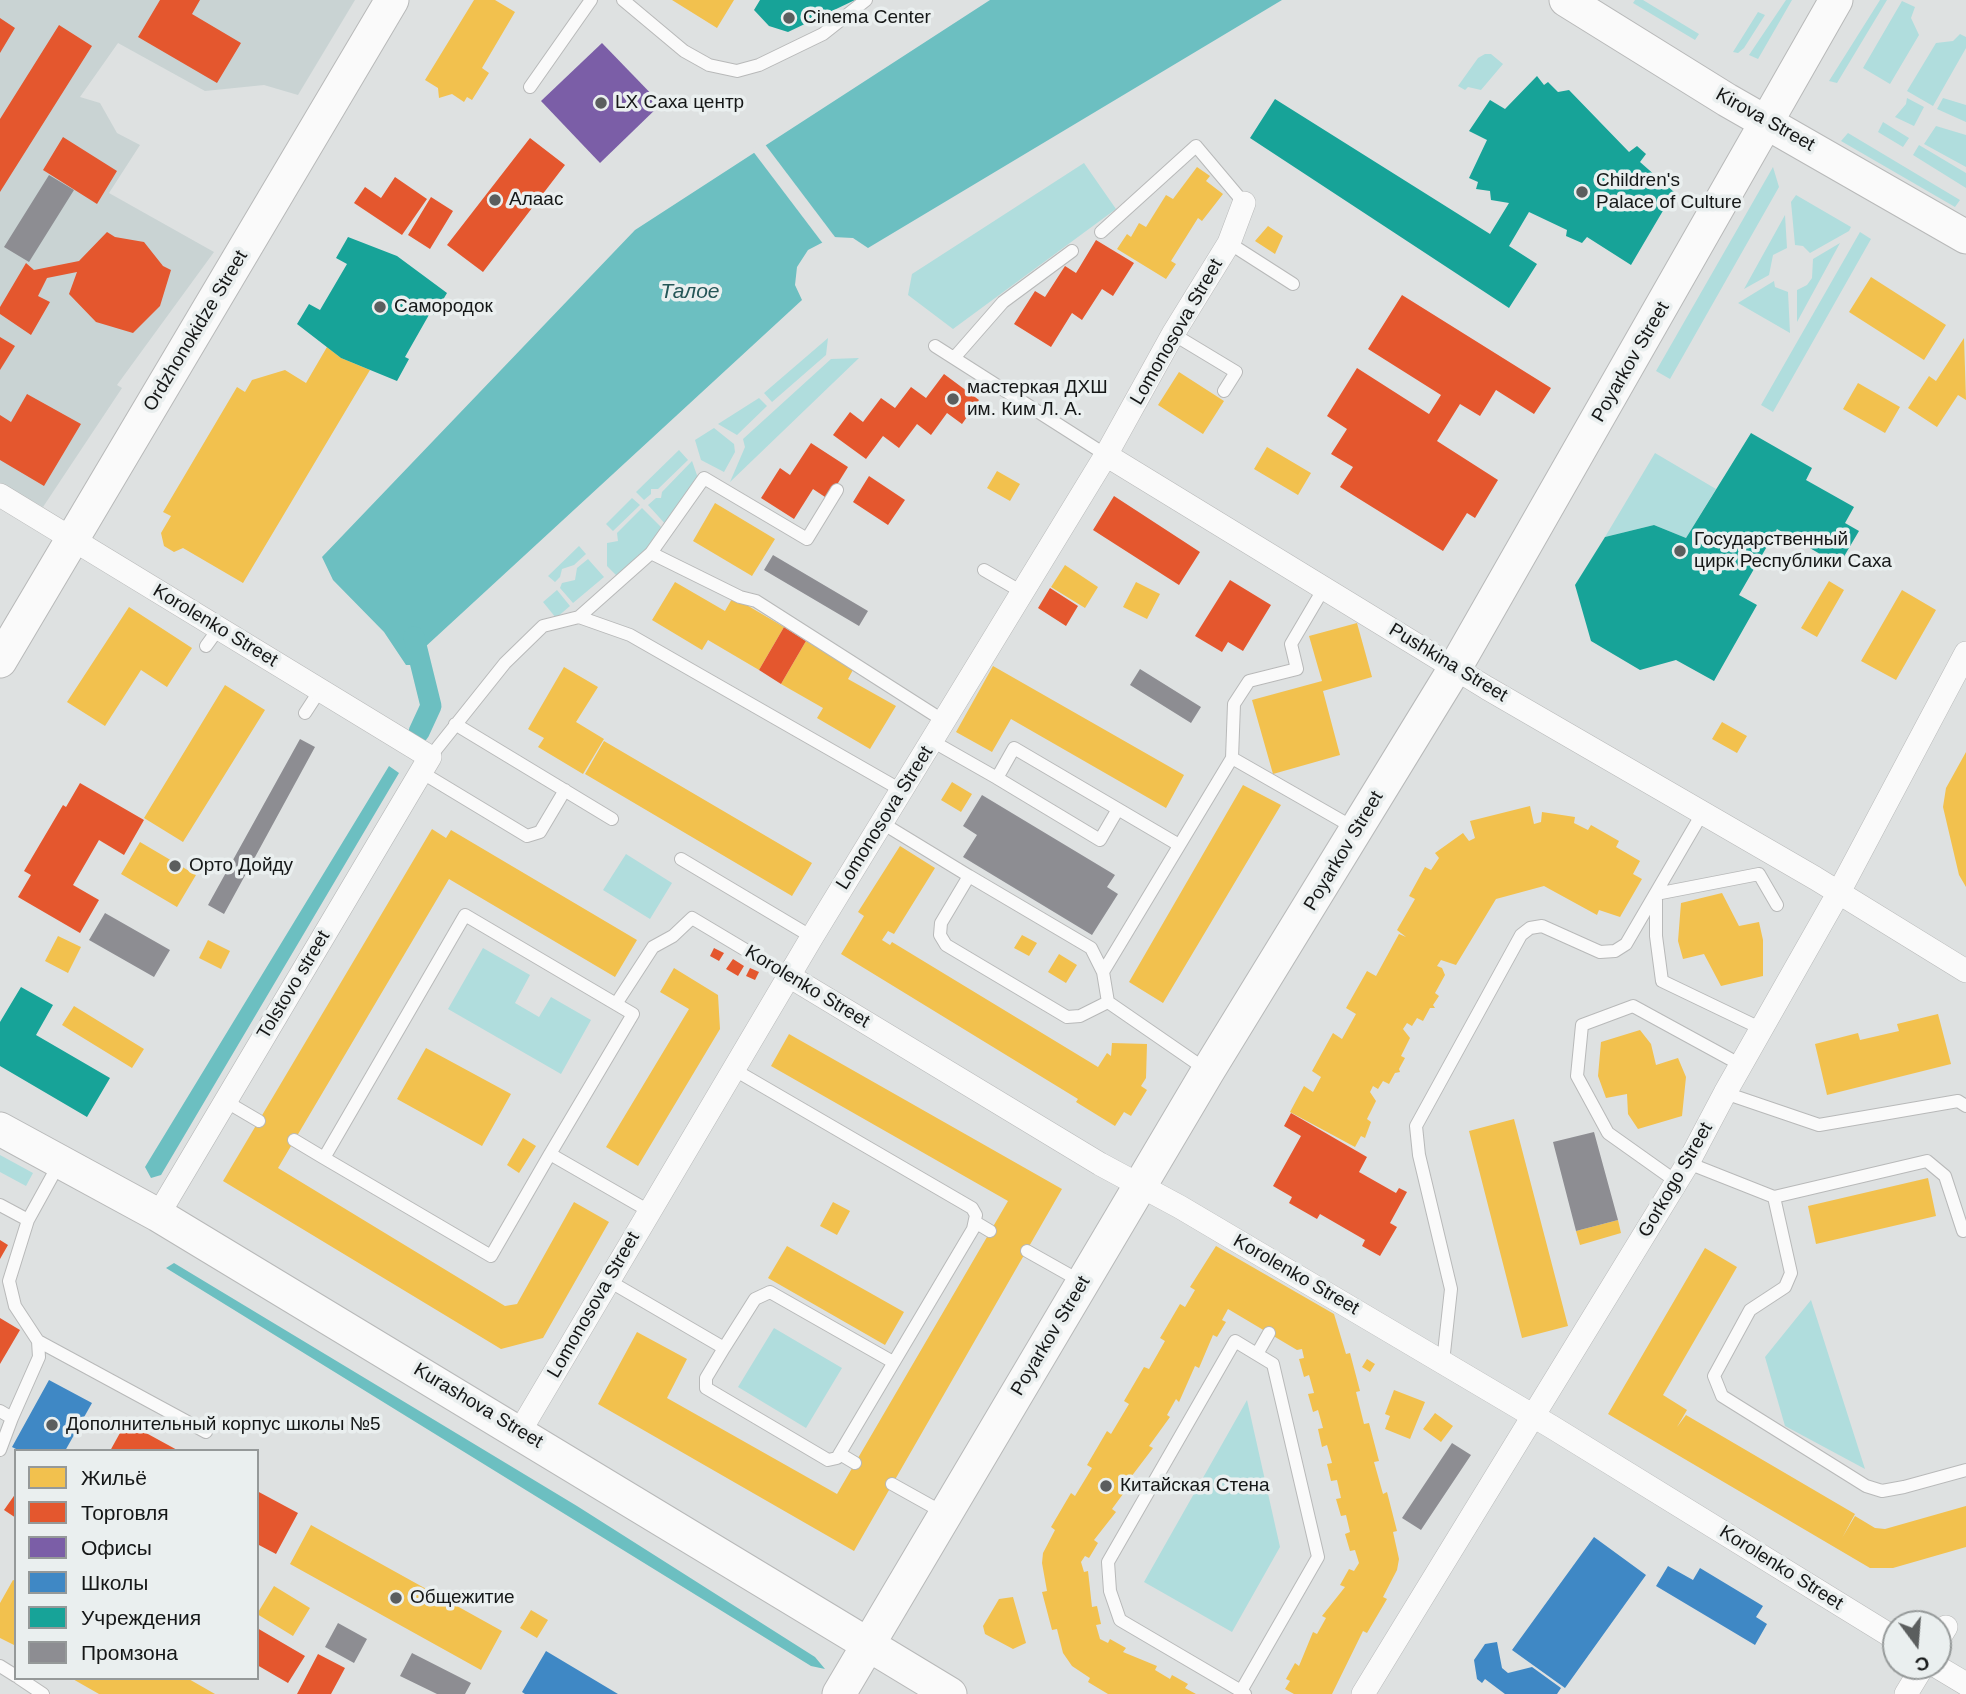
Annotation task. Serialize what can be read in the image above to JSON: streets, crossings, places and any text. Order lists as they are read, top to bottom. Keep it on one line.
{"streets":{"main road":["Kirova Street","Ordzhonokidze Street","Poyarkov Street","Kurashova Street"],"street":["Lomonosova Street","Korolenko Street","Pushkina Street","Tolstovo street","Gorkogo Street"]},"crossings":[["Kirova Street","Poyarkov Street"],["Ordzhonokidze Street","Korolenko Street"],["Lomonosova Street","Korolenko Street"],["Lomonosova Street","Pushkina Street"],["Lomonosova Street","Kurashova Street"],["Poyarkov Street","Korolenko Street"],["Poyarkov Street","Pushkina Street"],["Poyarkov Street","Kurashova Street"],["Korolenko Street","Tolstovo street"],["Korolenko Street","Gorkogo Street"],["Pushkina Street","Gorkogo Street"],["Tolstovo street","Kurashova Street"]],"water":["Талое"],"places":["Cinema Center","LX Саха центр","Children's Palace of Culture","Алаас","Самородок","мастеркая ДХШ им. Ким Л. А.","Государственный цирк Республики Саха","Орто Дойду","Дополнительный корпус школы №5","Китайская Стена","Общежитие"],"legend":["Жильё","Торговля","Офисы","Школы","Учреждения","Промзона"],"north":"bottom"}
